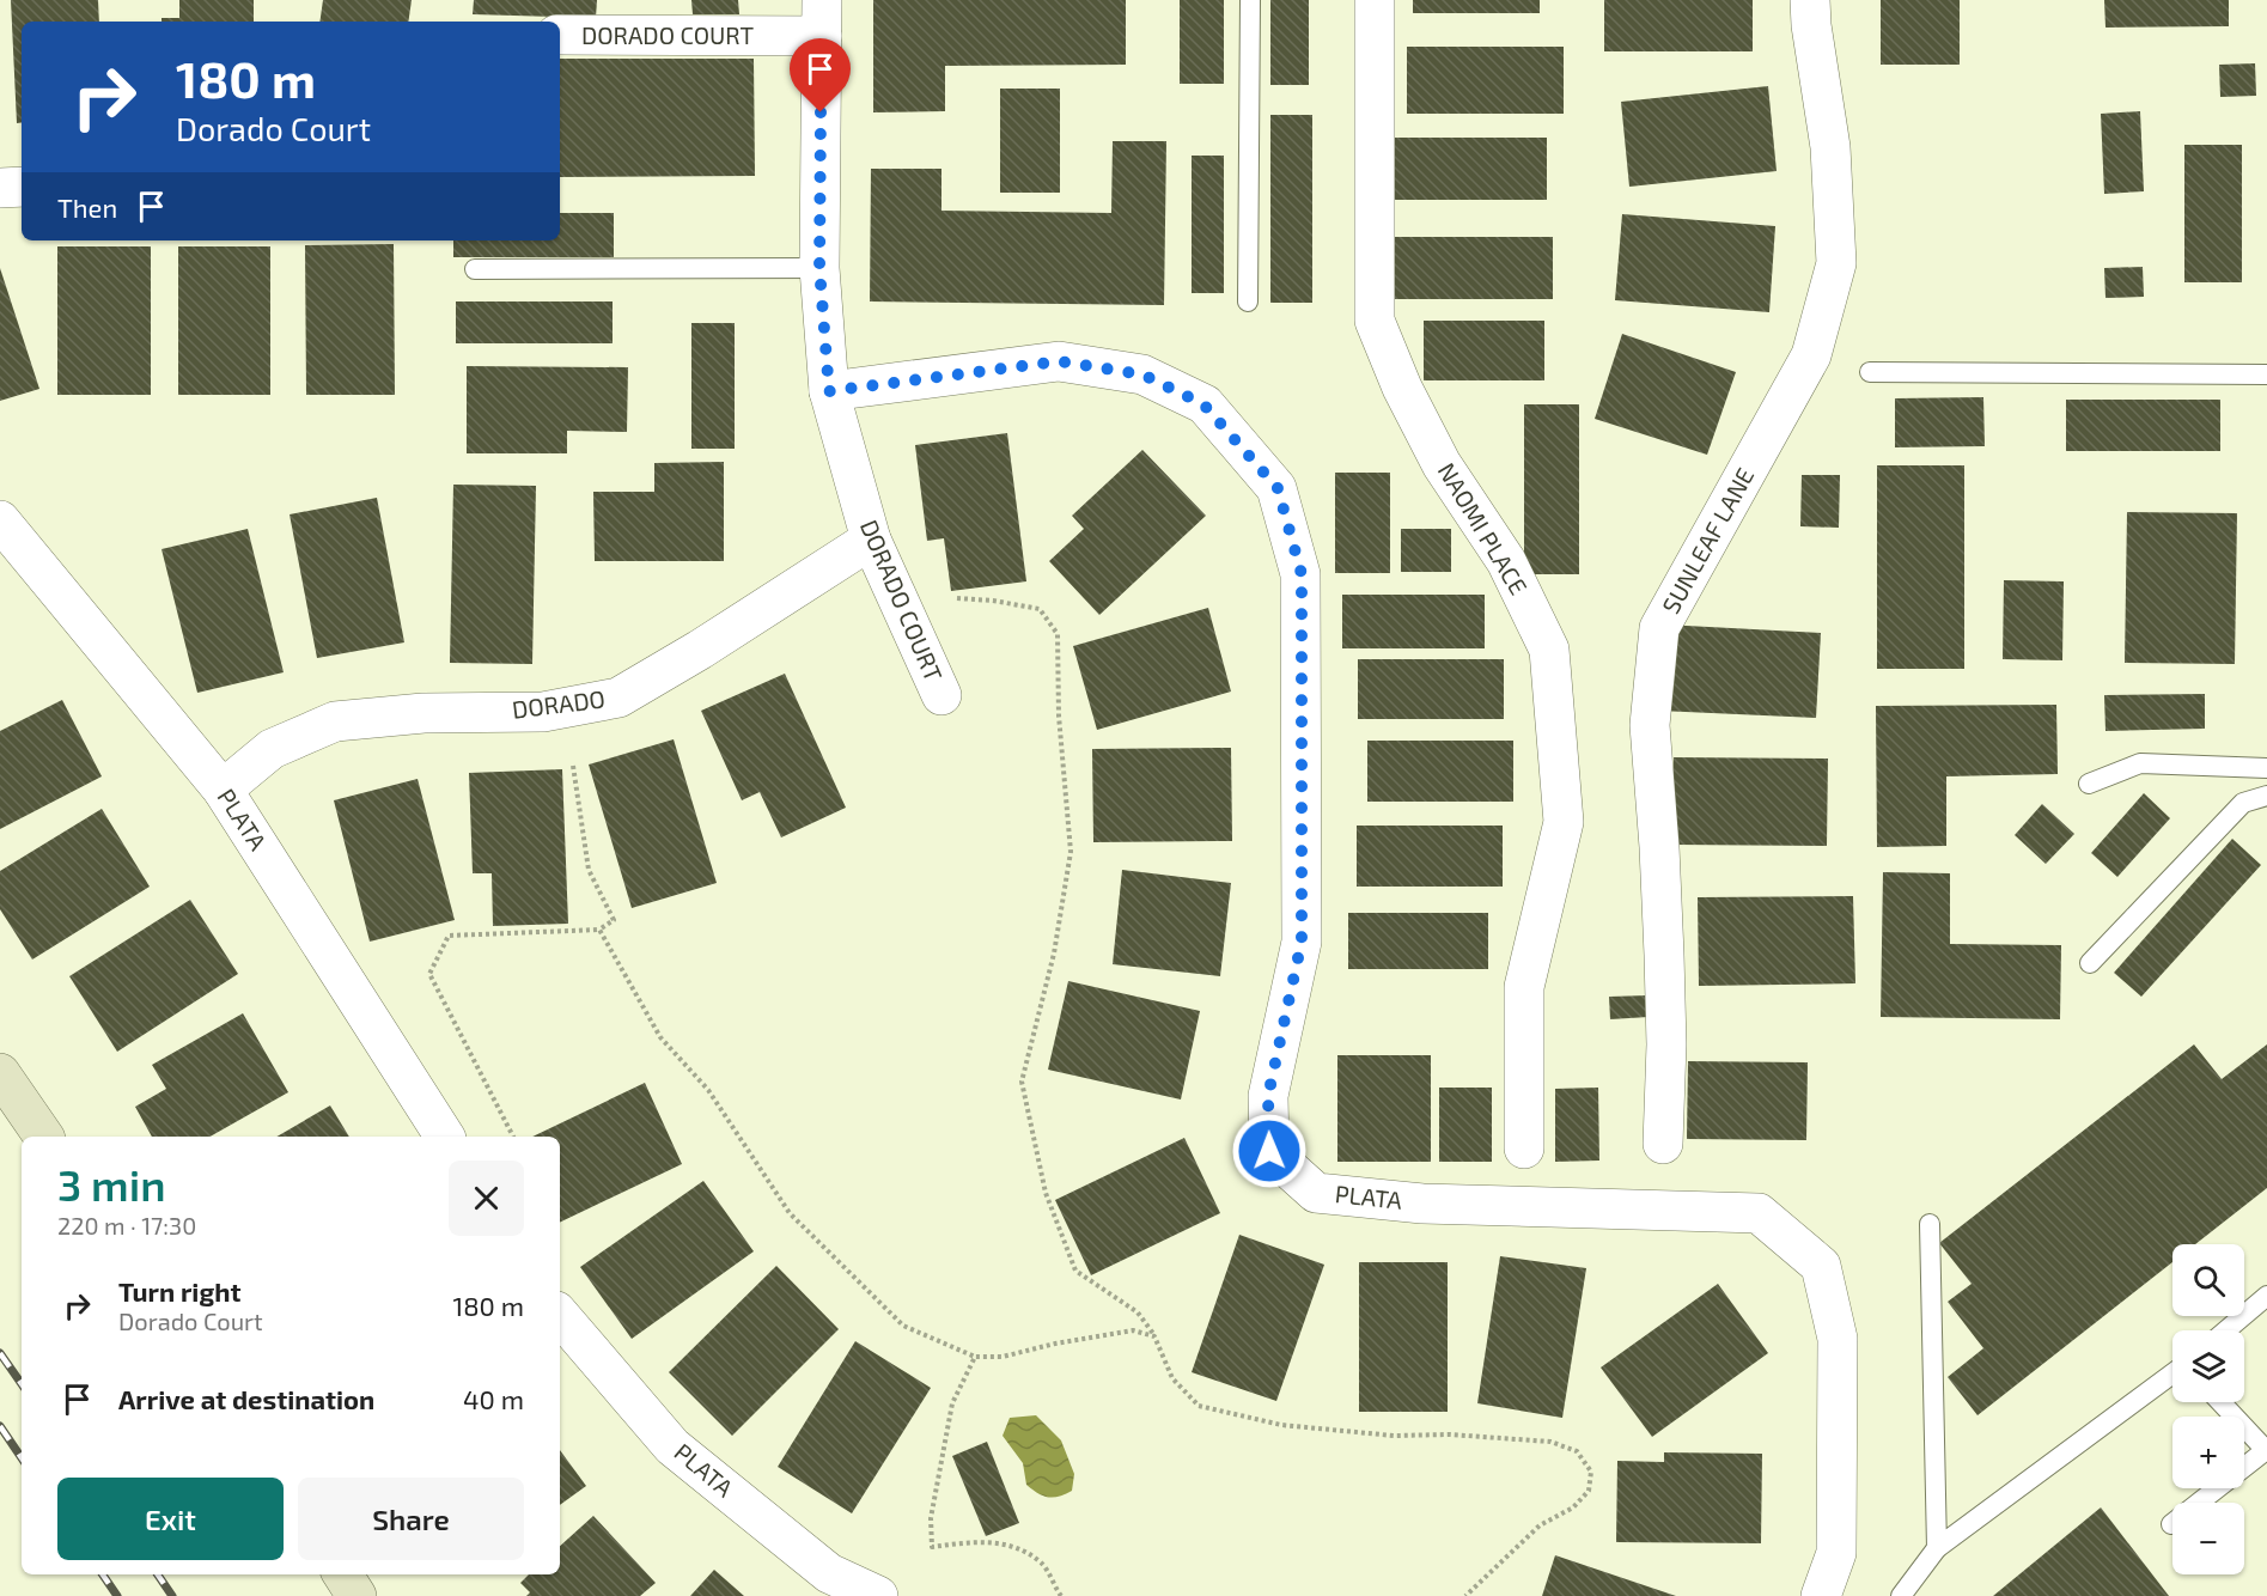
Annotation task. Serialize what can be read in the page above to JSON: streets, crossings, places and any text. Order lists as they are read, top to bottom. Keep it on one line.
{"streets":{"street":["DORADO COURT","NAOMI PLACE","SUNLEAF LANE","DORADO","PLATA"]},"crossings":[["DORADO COURT","DORADO"],["DORADO COURT","PLATA"],["DORADO","PLATA"]],"page":{"turn":["180 m","Dorado Court"],"then":"Then","heading":["3 min","220 m · 17:30"],"map_buttons":["+","−"],"list":[{"name":"Turn right","note":"Dorado Court","value":"180 m"},{"name":"Arrive at destination","value":"40 m"}],"buttons":["Exit","Share"]}}
